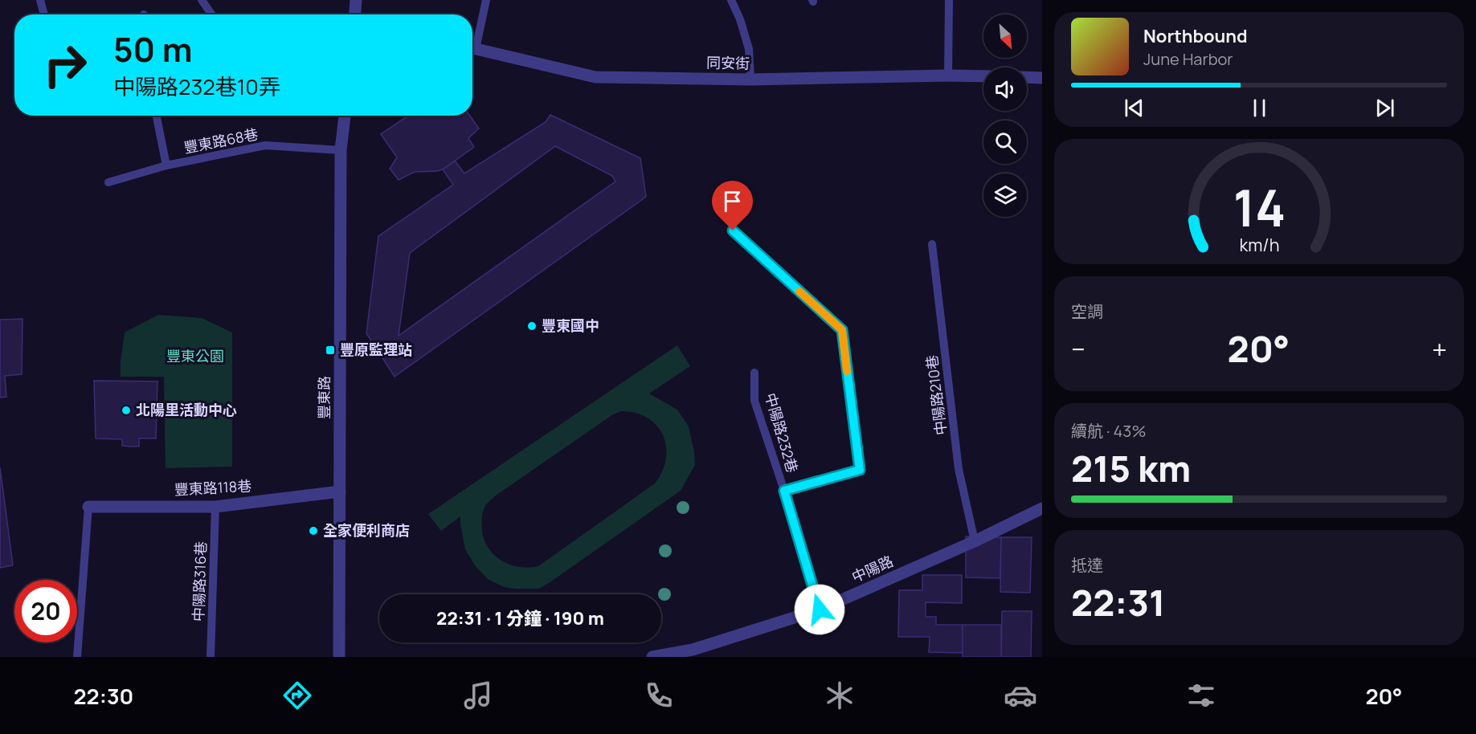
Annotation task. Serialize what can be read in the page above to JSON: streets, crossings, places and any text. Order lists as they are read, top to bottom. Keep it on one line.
{"streets":{"street":["同安街","豐東路","豐東路118巷","中陽路"],"lane":["豐東路68巷","中陽路210巷","中陽路232巷","中陽路316巷"]},"crossings":[["豐東路68巷","豐東路"],["中陽路210巷","中陽路"],["豐東路","豐東路118巷"],["中陽路232巷","中陽路"],["豐東路118巷","中陽路316巷"]],"parks":["豐東公園"],"places":{"other":["豐東國中","北陽里活動中心","全家便利商店"],"transit":["豐原監理站"]},"north":"bottom right","page":{"turn":["50 m","中陽路232巷10弄"],"song":["Northbound","June Harbor"],"tile":["空調",["續航 · 43%","215 km"],["抵達","22:31"]],"heat":["−","20°","+"],"limit":"20","trip":"22:31 · 1 分鐘 · 190 m","tabs":["22:30","20°"],"gauge":["14","km/h"]}}
